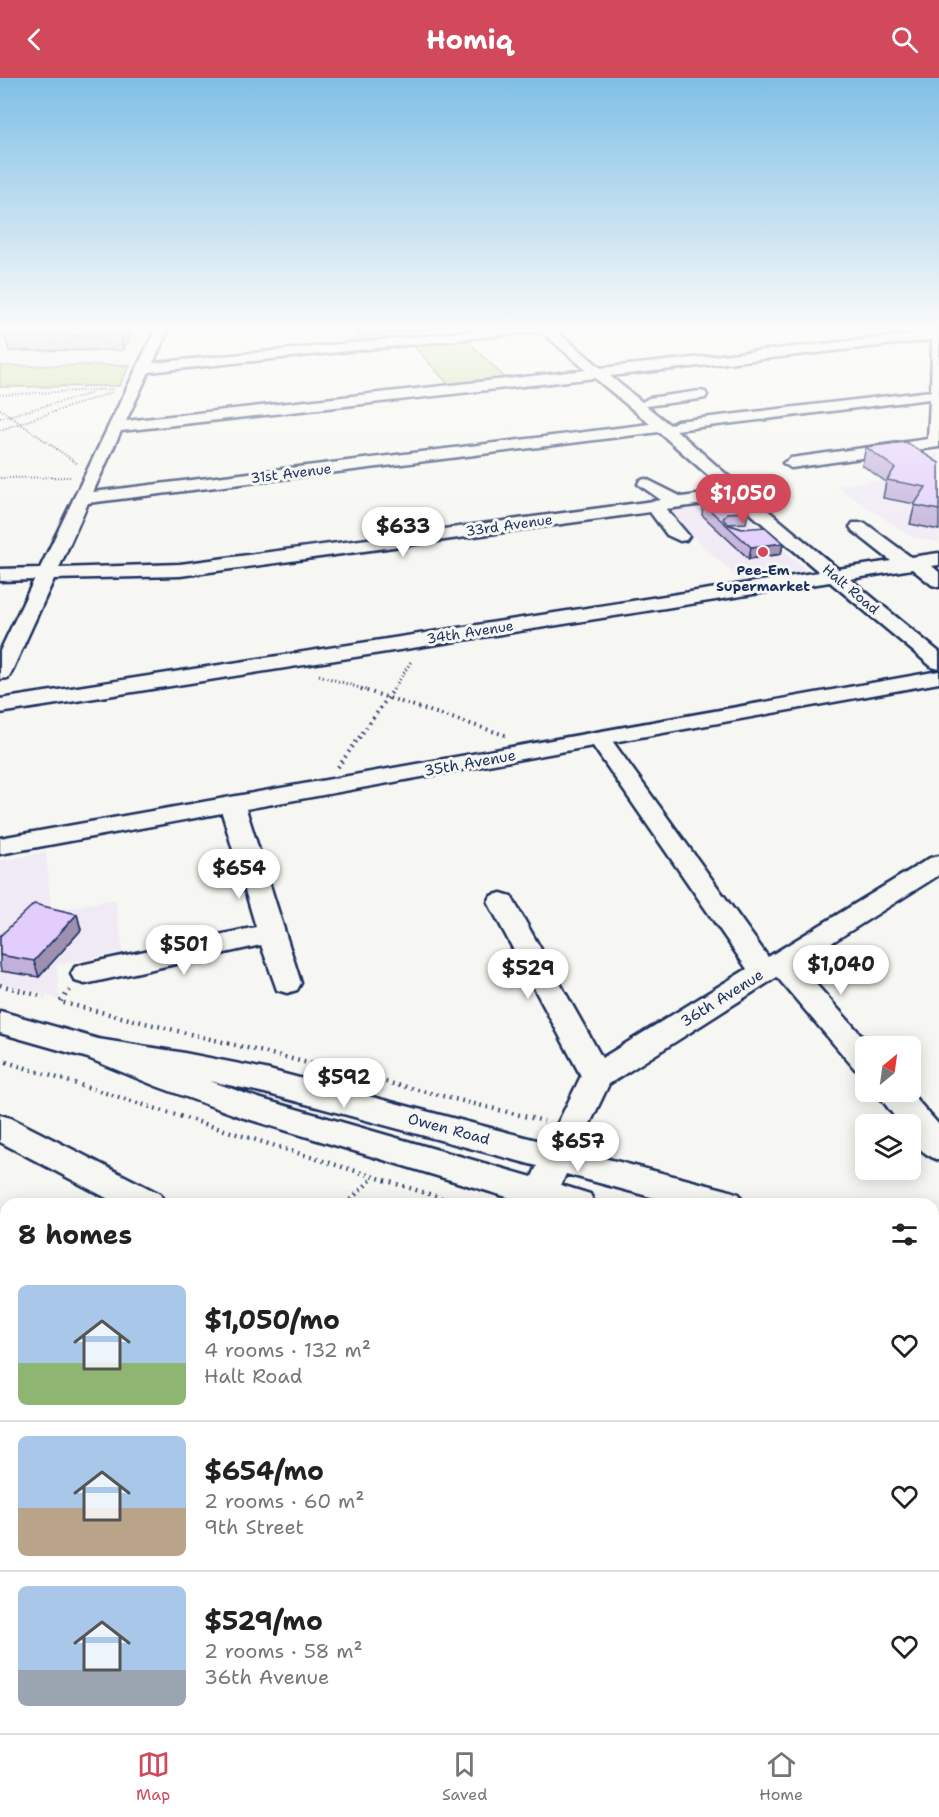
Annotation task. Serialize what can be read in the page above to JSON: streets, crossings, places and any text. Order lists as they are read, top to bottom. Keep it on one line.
{"streets":{"street":["31st Avenue","33rd Avenue","Halt Road","34th Avenue","35th Avenue","36th Avenue","Owen Road"]},"crossings":[["31st Avenue","Halt Road"],["33rd Avenue","Halt Road"],["Halt Road","34th Avenue"]],"places":["Pee-Em Supermarket"],"north":"top right","page":{"header":"Homiq","price":["$1,050","$633","$654","$501","$1,040","$529","$592","$657"],"heading":"8 homes","list":[{"name":"$1,050/mo","note":"4 rooms · 132 m² · Halt Road"},{"name":"$654/mo","note":"2 rooms · 60 m² · 9th Street"},{"name":"$529/mo","note":"2 rooms · 58 m² · 36th Avenue"}],"tabs":["Map","Saved","Home"]}}
